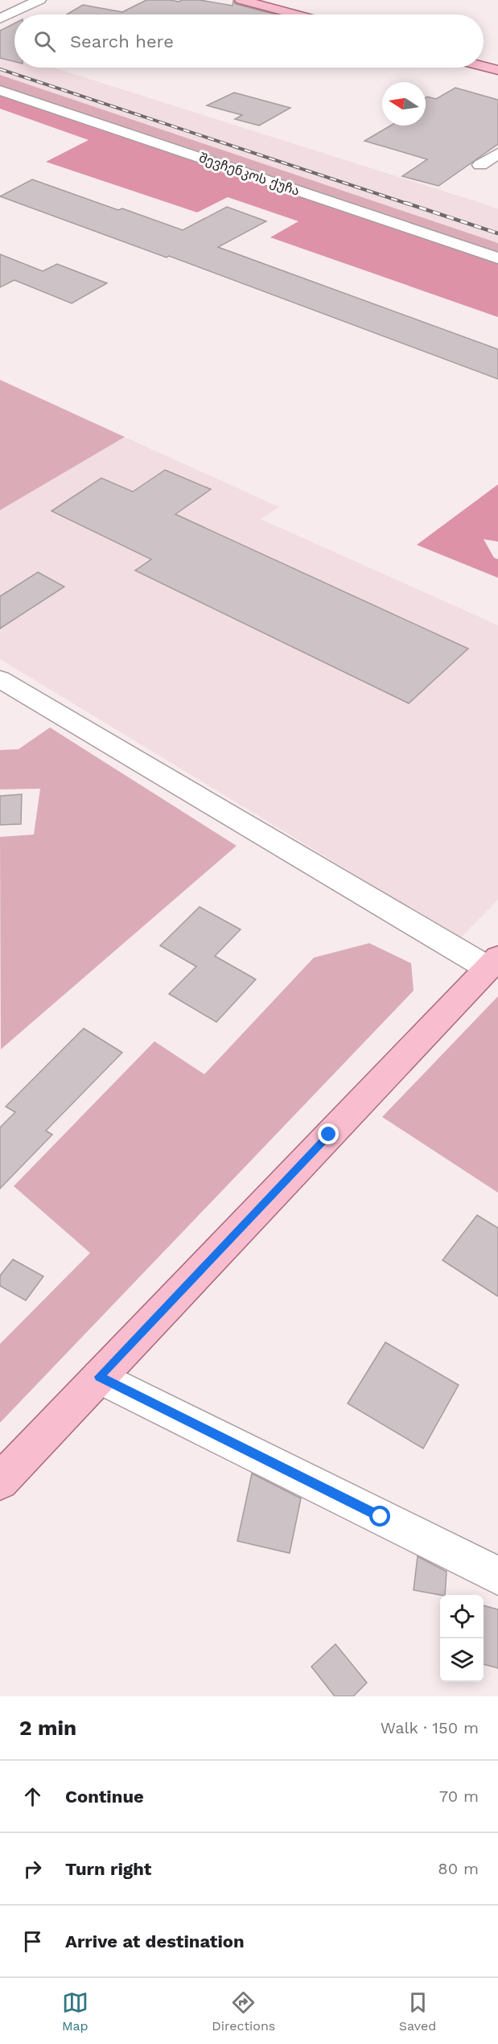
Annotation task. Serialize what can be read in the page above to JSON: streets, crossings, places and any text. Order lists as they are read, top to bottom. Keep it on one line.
{"streets":{"street":["შევჩენკოს ქუჩა"]},"north":"left","page":{"search":"Search here","heading":["2 min","Walk · 150 m"],"list":[["Continue","70 m"],["Turn right","80 m"],"Arrive at destination"],"nav":["Map","Directions","Saved"]}}
